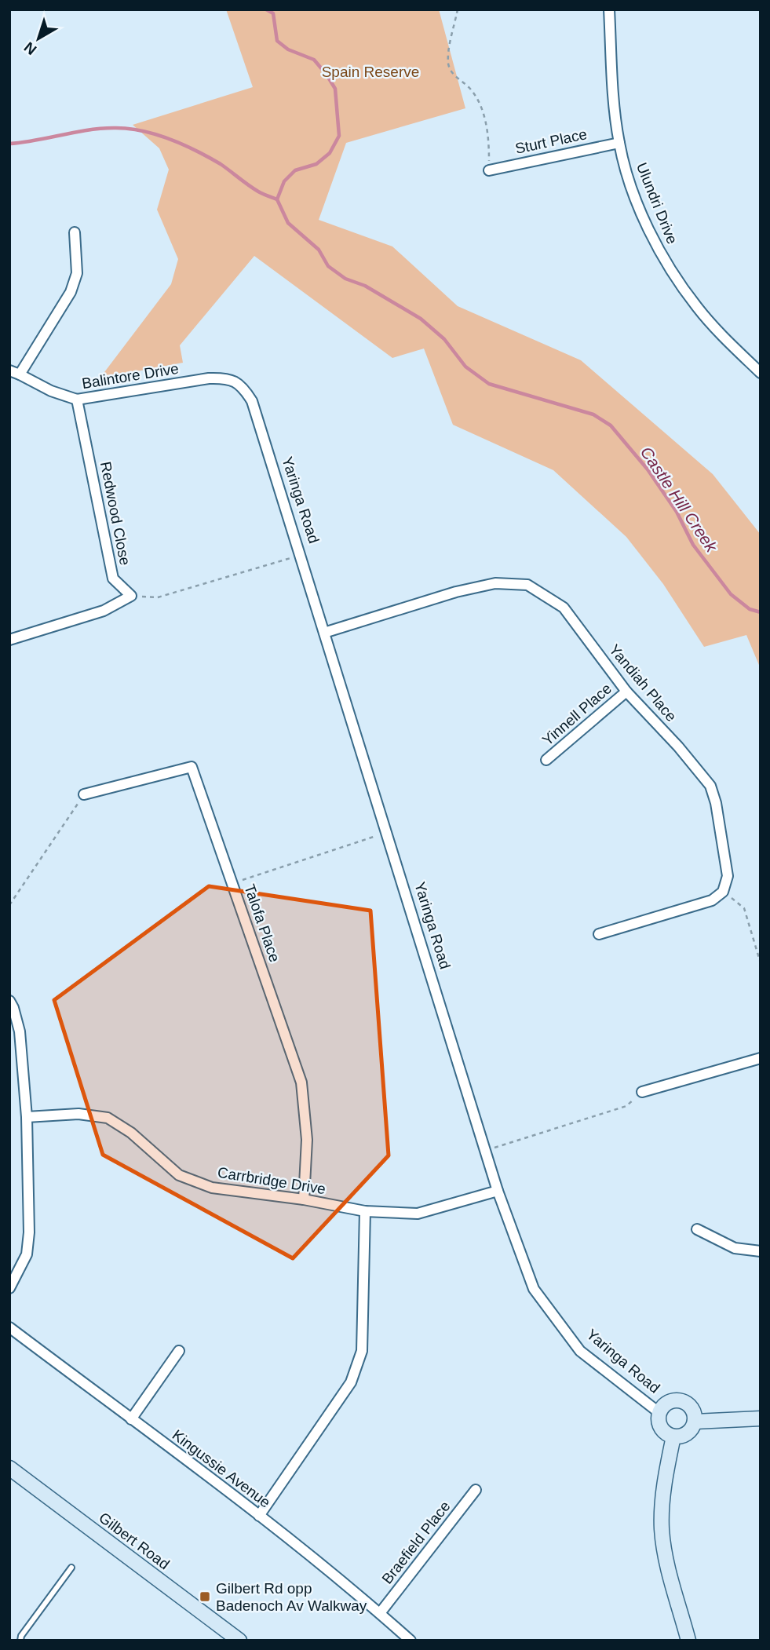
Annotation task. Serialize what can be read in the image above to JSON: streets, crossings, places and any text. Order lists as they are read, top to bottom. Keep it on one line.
{"streets":{"street":["Sturt Place","Ulundri Drive","Balintore Drive","Yaringa Road","Redwood Close","Yandiah Place","Yinnell Place","Talofa Place","Carrbridge Drive","Kingussie Avenue","Gilbert Road","Braefield Place"]},"crossings":[["Sturt Place","Ulundri Drive"],["Balintore Drive","Yaringa Road"],["Balintore Drive","Redwood Close"],["Yaringa Road","Yandiah Place"],["Yaringa Road","Carrbridge Drive"],["Yandiah Place","Yinnell Place"],["Talofa Place","Carrbridge Drive"],["Kingussie Avenue","Braefield Place"]],"water":["Castle Hill Creek"],"parks":["Spain Reserve"],"places":{"transit":["Gilbert Rd opp Badenoch Av Walkway"]},"north":"bottom left"}
